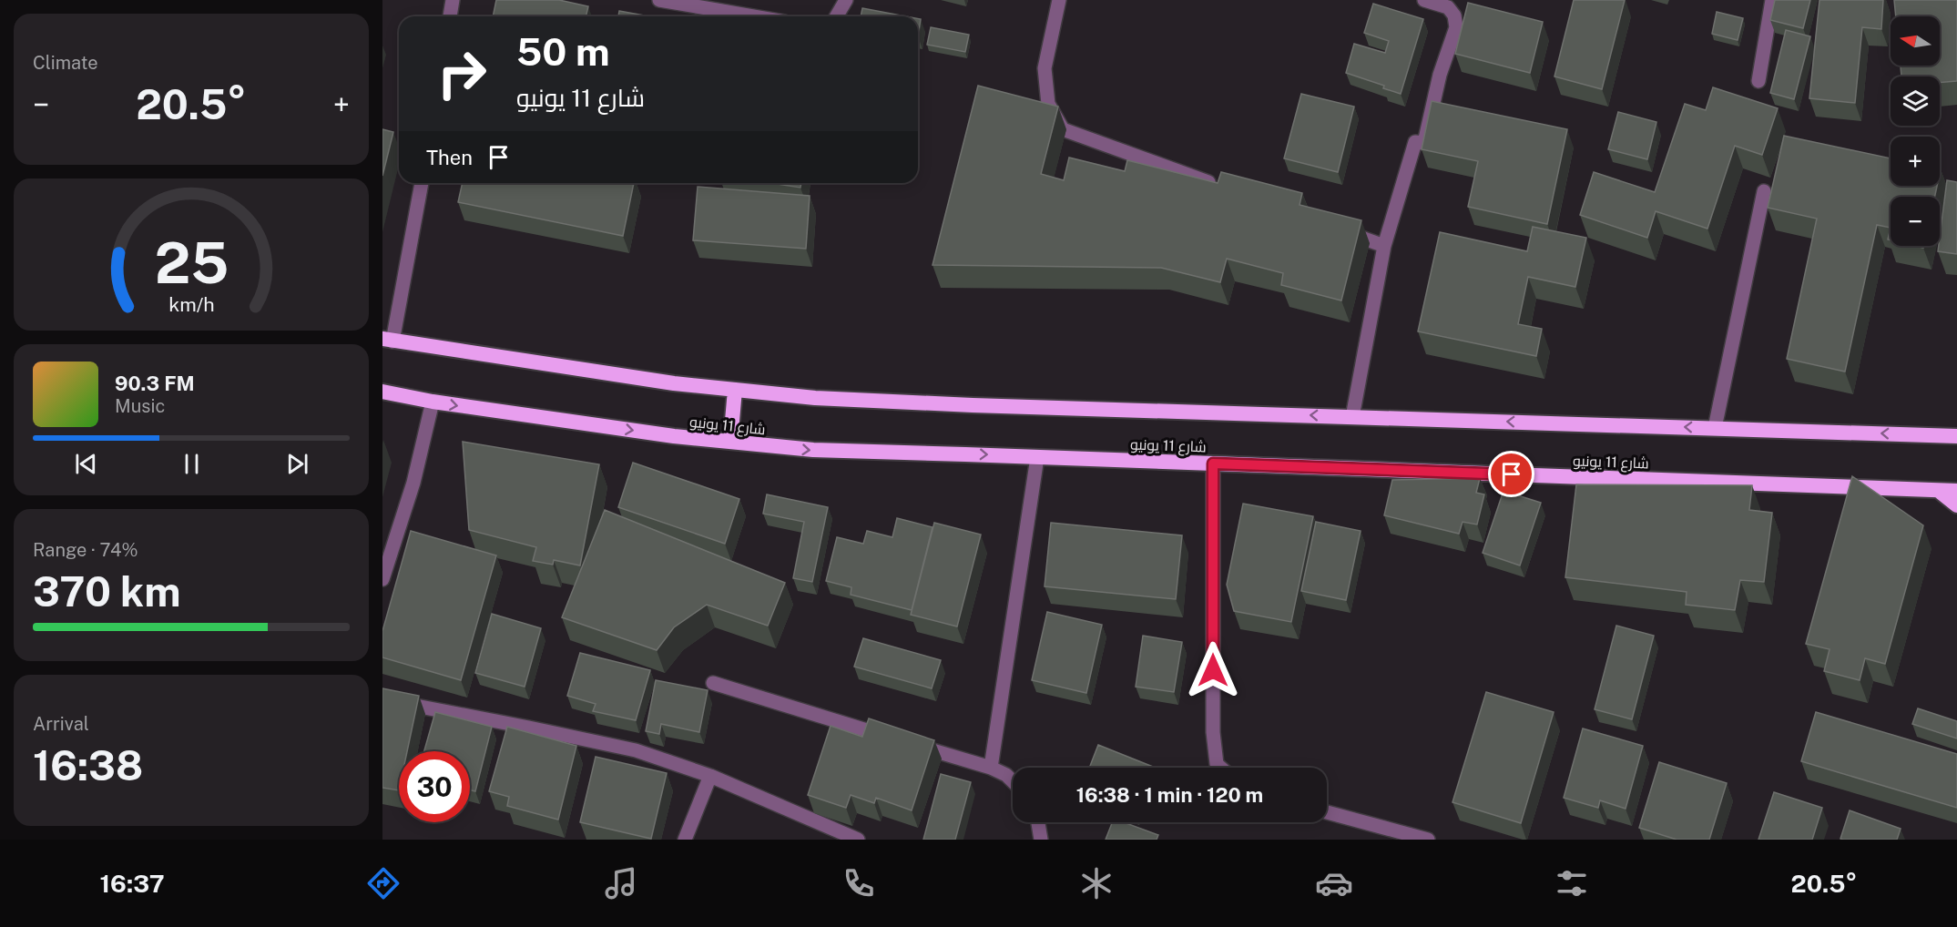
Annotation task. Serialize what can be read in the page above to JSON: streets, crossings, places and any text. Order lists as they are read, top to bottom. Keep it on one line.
{"streets":{"highway":["شارع 11 يونيو"]},"north":"left","page":{"tile":["Climate",["Range · 74%","370 km"],["Arrival","16:38"]],"map_buttons":["+","−"],"turn":["50 m","شارع 11 يونيو"],"heat":["−","20.5°","+"],"then":"Then","song":["90.3 FM","Music"],"limit":"30","trip":"16:38 · 1 min · 120 m","tabs":["16:37","20.5°"],"gauge":["25","km/h"]}}
